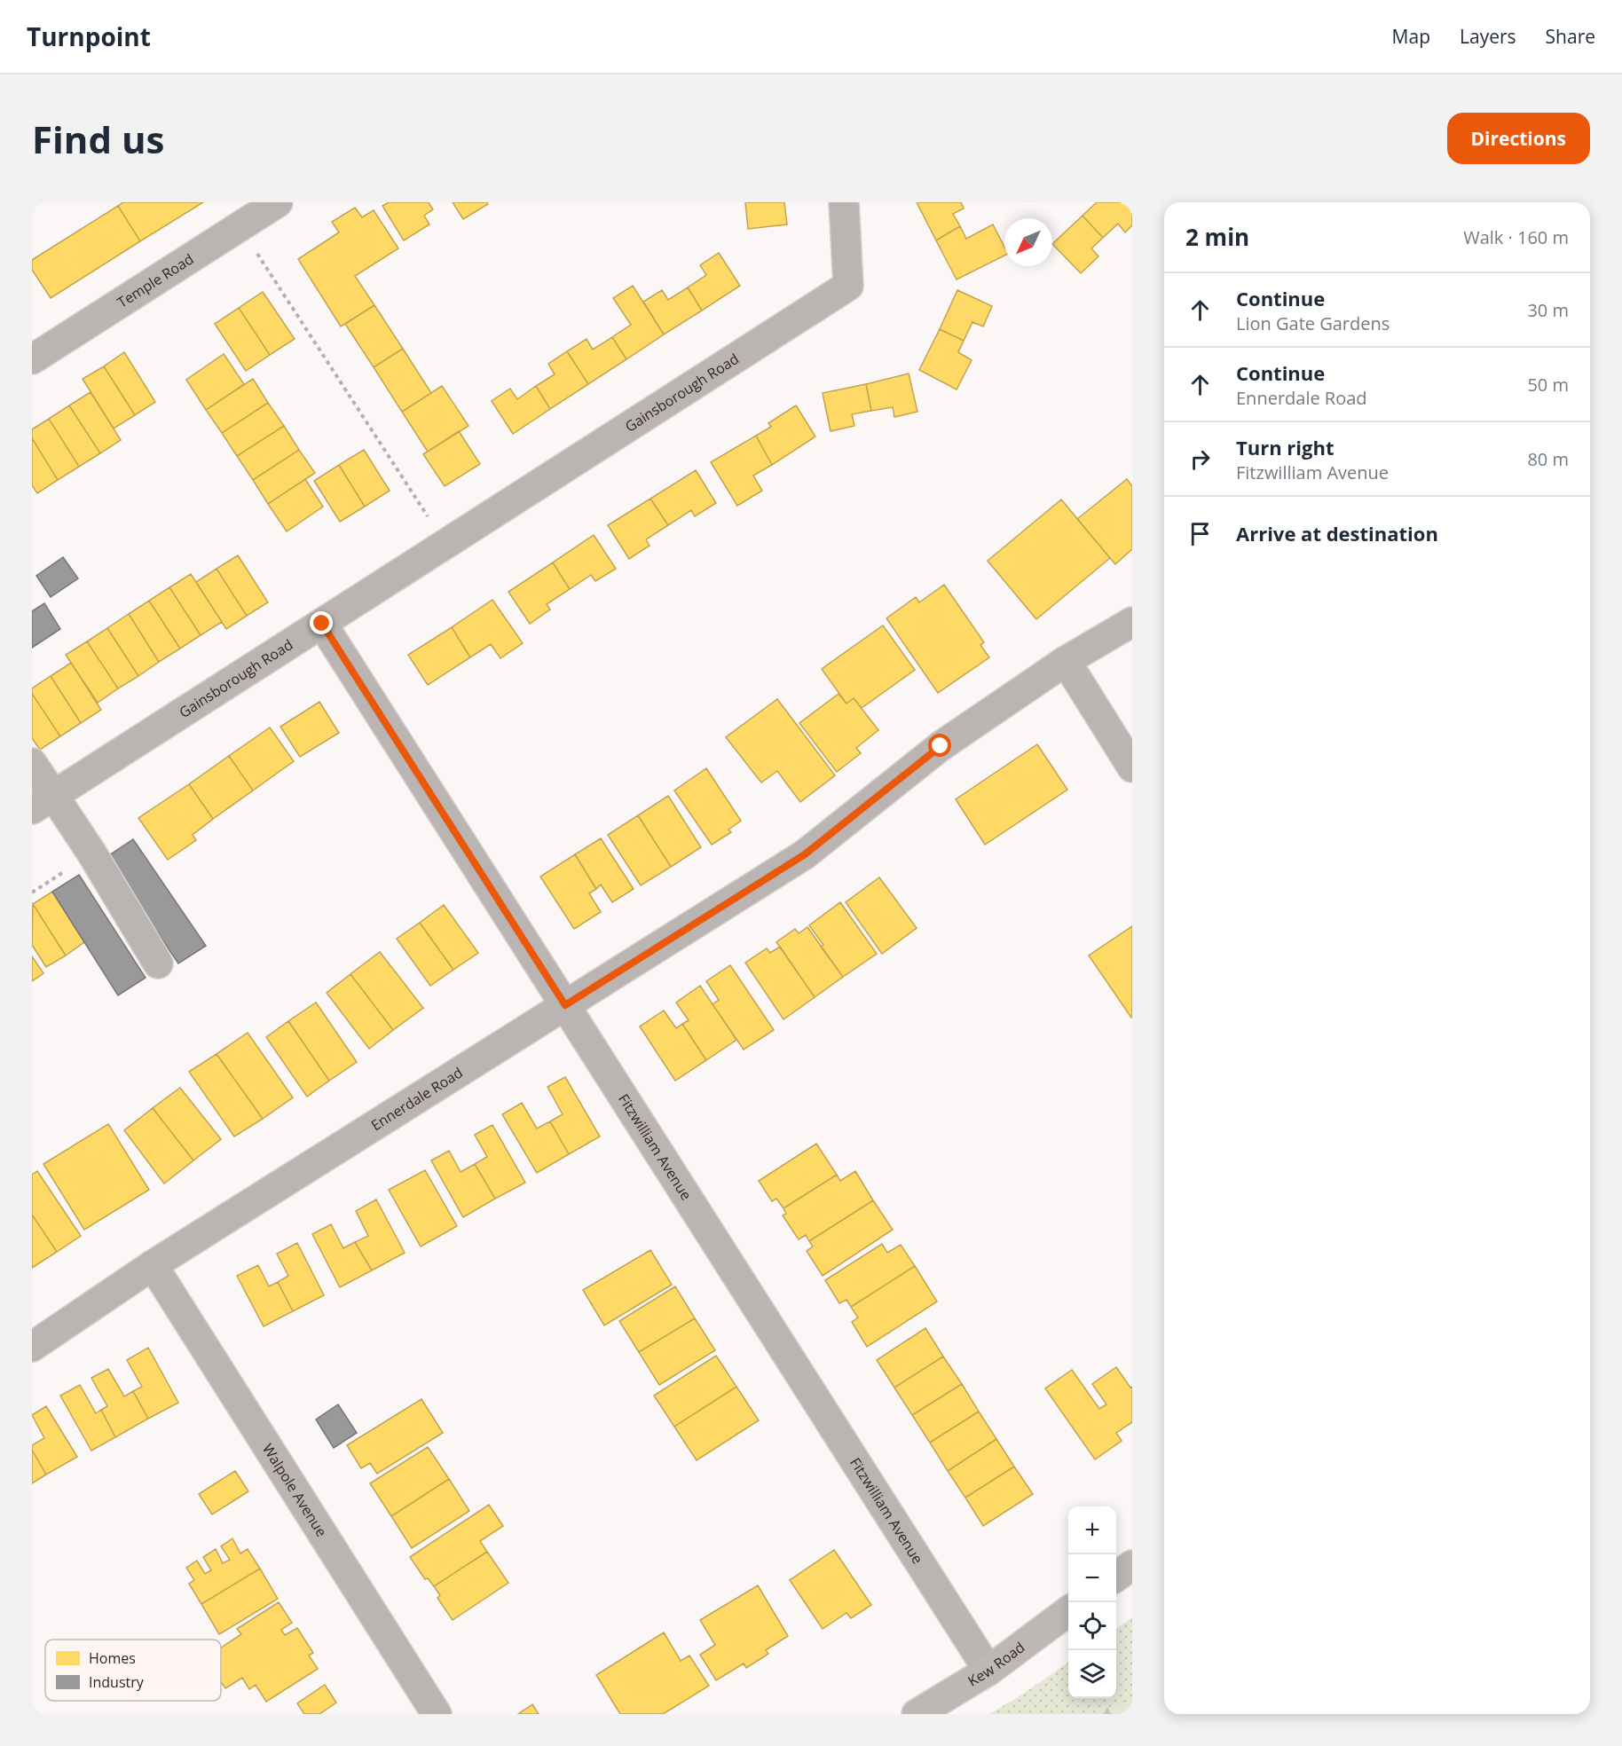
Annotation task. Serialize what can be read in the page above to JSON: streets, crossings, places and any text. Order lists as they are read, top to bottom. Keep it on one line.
{"streets":{"main road":["Kew Road"],"street":["Temple Road","Gainsborough Road","Ennerdale Road","Fitzwilliam Avenue","Walpole Avenue"]},"crossings":[["Gainsborough Road","Fitzwilliam Avenue"],["Ennerdale Road","Fitzwilliam Avenue"],["Ennerdale Road","Walpole Avenue"],["Fitzwilliam Avenue","Kew Road"]],"legend":["Homes","Industry"],"north":"bottom left","page":{"header":"Turnpoint","nav":["Map","Layers","Share"],"buttons":"Directions","title":"Find us","heading":["2 min","Walk · 160 m"],"list":[["Continue","Lion Gate Gardens","30 m"],["Continue","Ennerdale Road","50 m"],["Turn right","Fitzwilliam Avenue","80 m"],"Arrive at destination"],"map_buttons":["+","−"]}}
